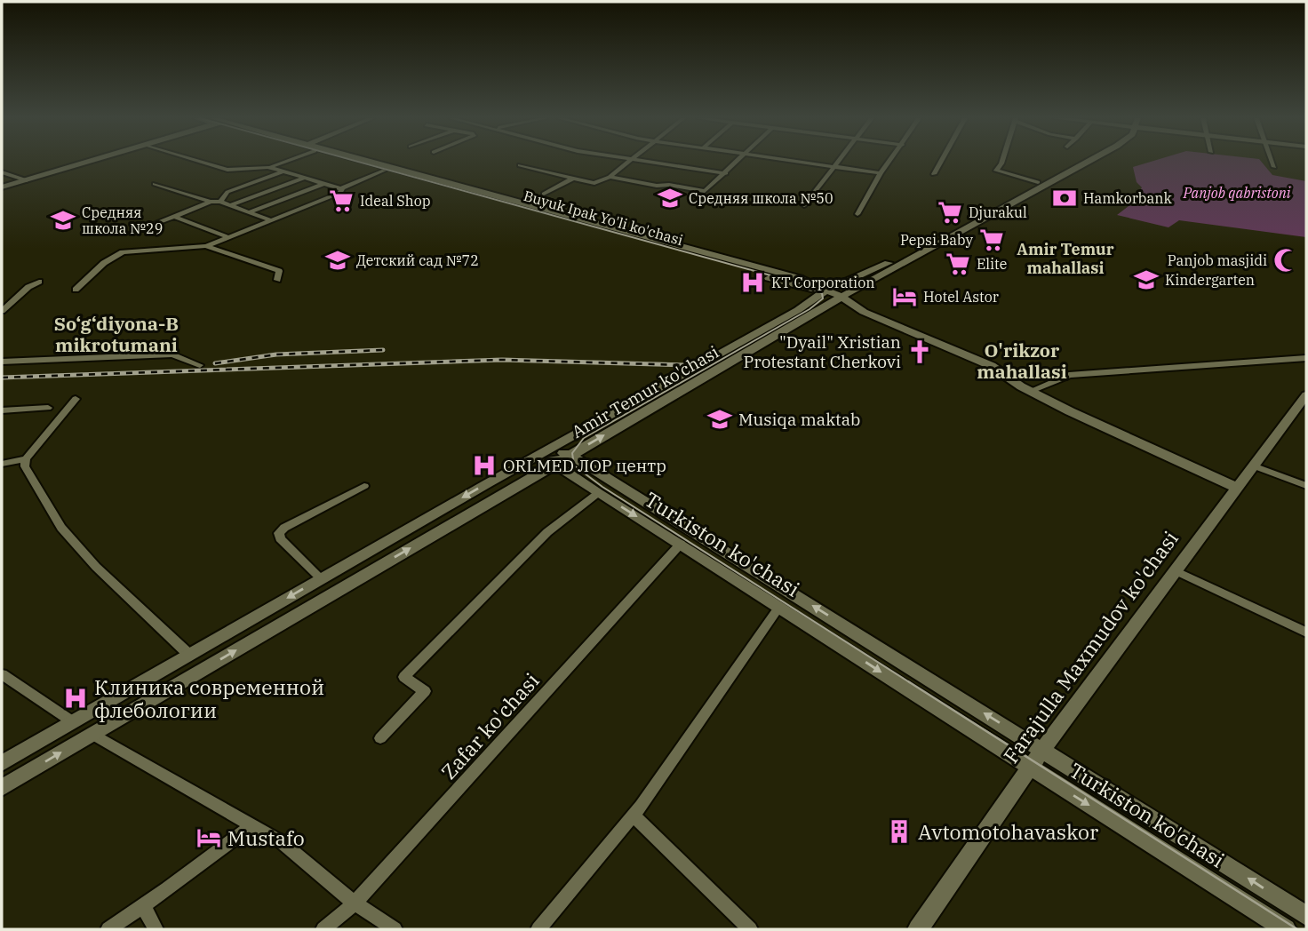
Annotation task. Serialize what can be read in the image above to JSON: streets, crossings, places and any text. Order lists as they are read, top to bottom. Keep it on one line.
{"streets":{"main road":["Buyuk Ipak Yo'li ko'chasi","Amir Temur ko'chasi","Turkiston ko'chasi","Farajulla Maxmudov ko'chasi"],"street":["Zafar ko'chasi"]},"crossings":[["Buyuk Ipak Yo'li ko'chasi","Amir Temur ko'chasi"],["Buyuk Ipak Yo'li ko'chasi","Farajulla Maxmudov ko'chasi"],["Amir Temur ko'chasi","Turkiston ko'chasi"],["Turkiston ko'chasi","Farajulla Maxmudov ko'chasi"],["Turkiston ko'chasi","Zafar ko'chasi"]],"districts":["Amir Temur mahallasi","So‘g‘diyona-B mikrotumani","O'rikzor mahallasi"],"parks":["Panjob qabristoni"],"places":{"school or university":["Средняя школа №50","Средняя школа №29","Детский сад №72","Kindergarten","Musiqa maktab"],"bank":["Hamkorbank"],"supermarket":["Ideal Shop","Djurakul","Pepsi Baby","Elite"],"mosque":["Panjob masjidi"],"hospital":["KT Corporation","ORLMED ЛОР центр","Клиника современной флебологии"],"hotel":["Hotel Astor","Mustafo"],"church":["\"Dyail\" Xristian Protestant Cherkovi"],"building":["Avtomotohavaskor"]}}
